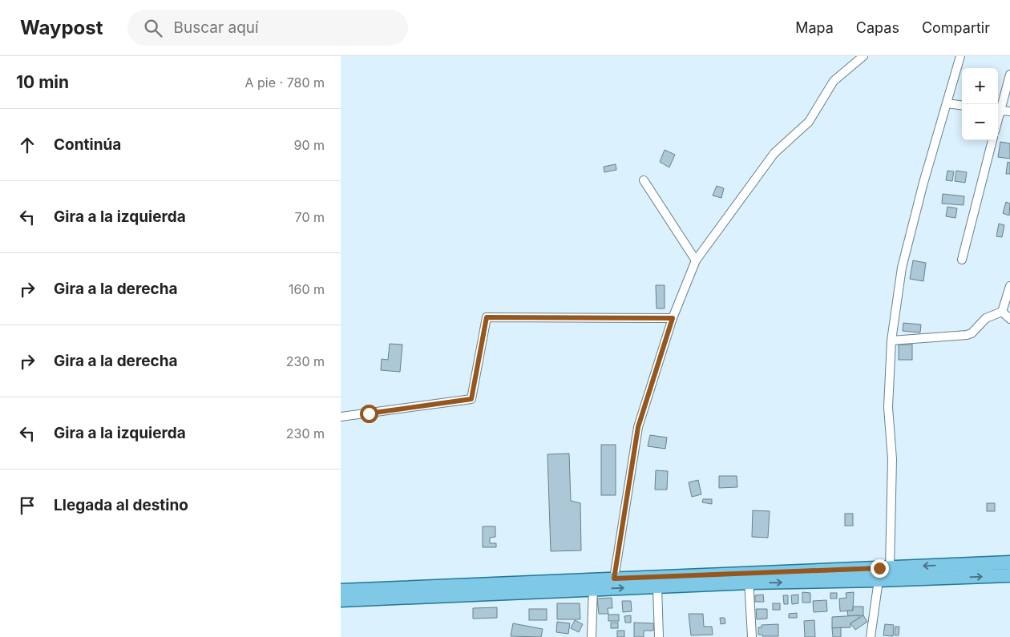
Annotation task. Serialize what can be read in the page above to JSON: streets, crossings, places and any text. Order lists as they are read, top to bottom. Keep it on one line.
{"page":{"header":"Waypost","search":"Buscar aquí","nav":["Mapa","Capas","Compartir"],"heading":["10 min","A pie · 780 m"],"map_buttons":["+","−"],"list":[["Continúa","90 m"],["Gira a la izquierda","70 m"],["Gira a la derecha","160 m"],["Gira a la derecha","230 m"],["Gira a la izquierda","230 m"],"Llegada al destino"]}}
